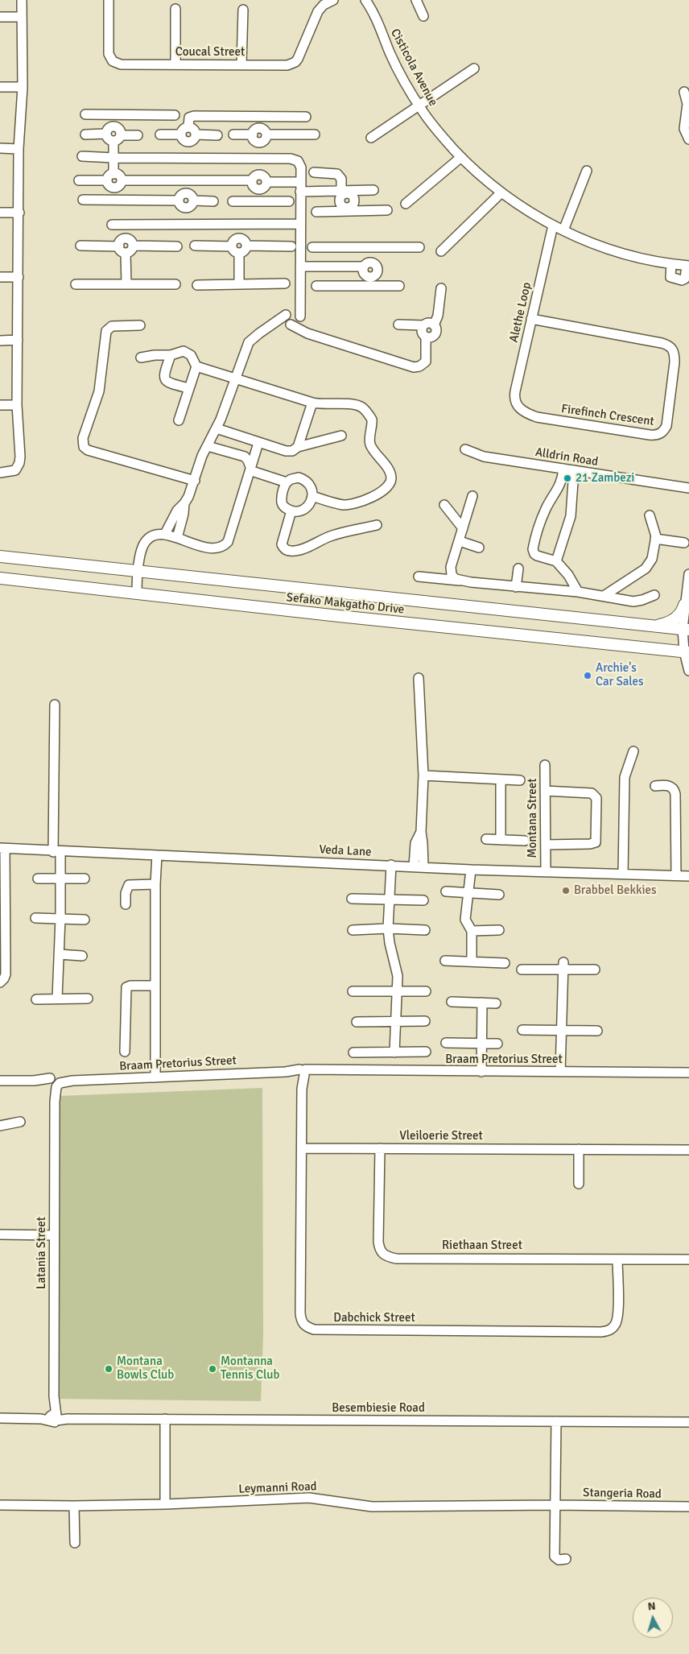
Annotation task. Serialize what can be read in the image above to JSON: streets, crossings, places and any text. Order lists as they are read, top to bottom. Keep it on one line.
{"streets":{"main road":["Sefako Makgatho Drive"],"street":["Coucal Street","Cisticola Avenue","Alethe Loop","Firefinch Crescent","Alldrin Road","Montana Street","Veda Lane","Braam Pretorius Street","Vleiloerie Street","Riethaan Street","Latania Street","Dabchick Street","Besembiesie Road","Leymanni Road","Stangeria Road"]},"crossings":[["Cisticola Avenue","Alethe Loop"],["Alethe Loop","Firefinch Crescent"],["Montana Street","Veda Lane"],["Braam Pretorius Street","Latania Street"],["Braam Pretorius Street","Dabchick Street"],["Vleiloerie Street","Riethaan Street"],["Vleiloerie Street","Dabchick Street"],["Riethaan Street","Dabchick Street"],["Latania Street","Besembiesie Road"],["Leymanni Road","Stangeria Road"]],"places":["21 Zambezi","Archie's Car Sales","Brabbel Bekkies","Montana Bowls Club","Montanna Tennis Club"],"north":"top"}
